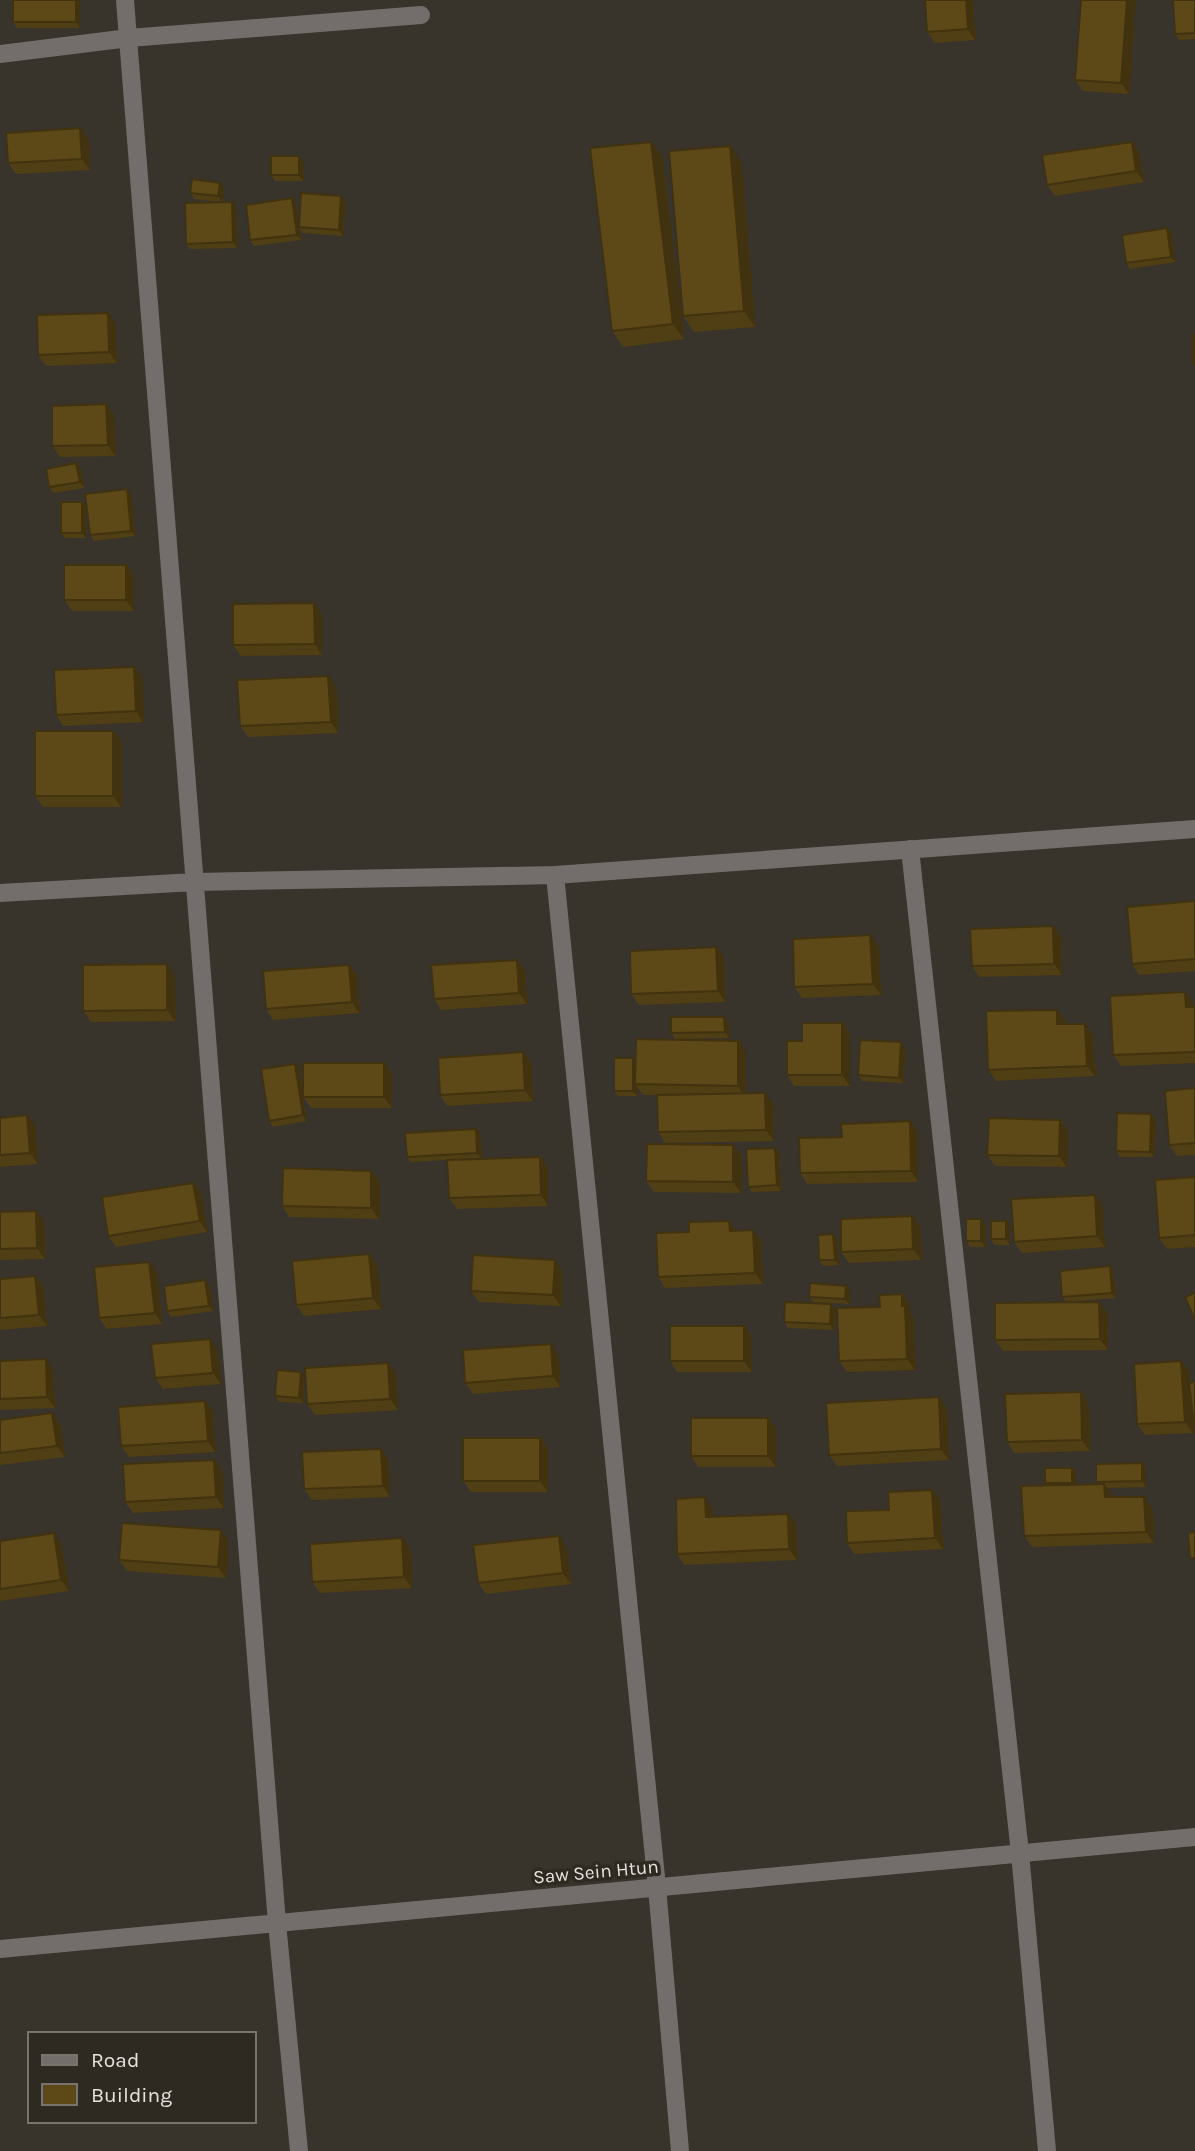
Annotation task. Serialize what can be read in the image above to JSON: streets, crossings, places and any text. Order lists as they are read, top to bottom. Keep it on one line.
{"streets":{"street":["Saw Sein Htun"]},"legend":["Road","Building"]}
